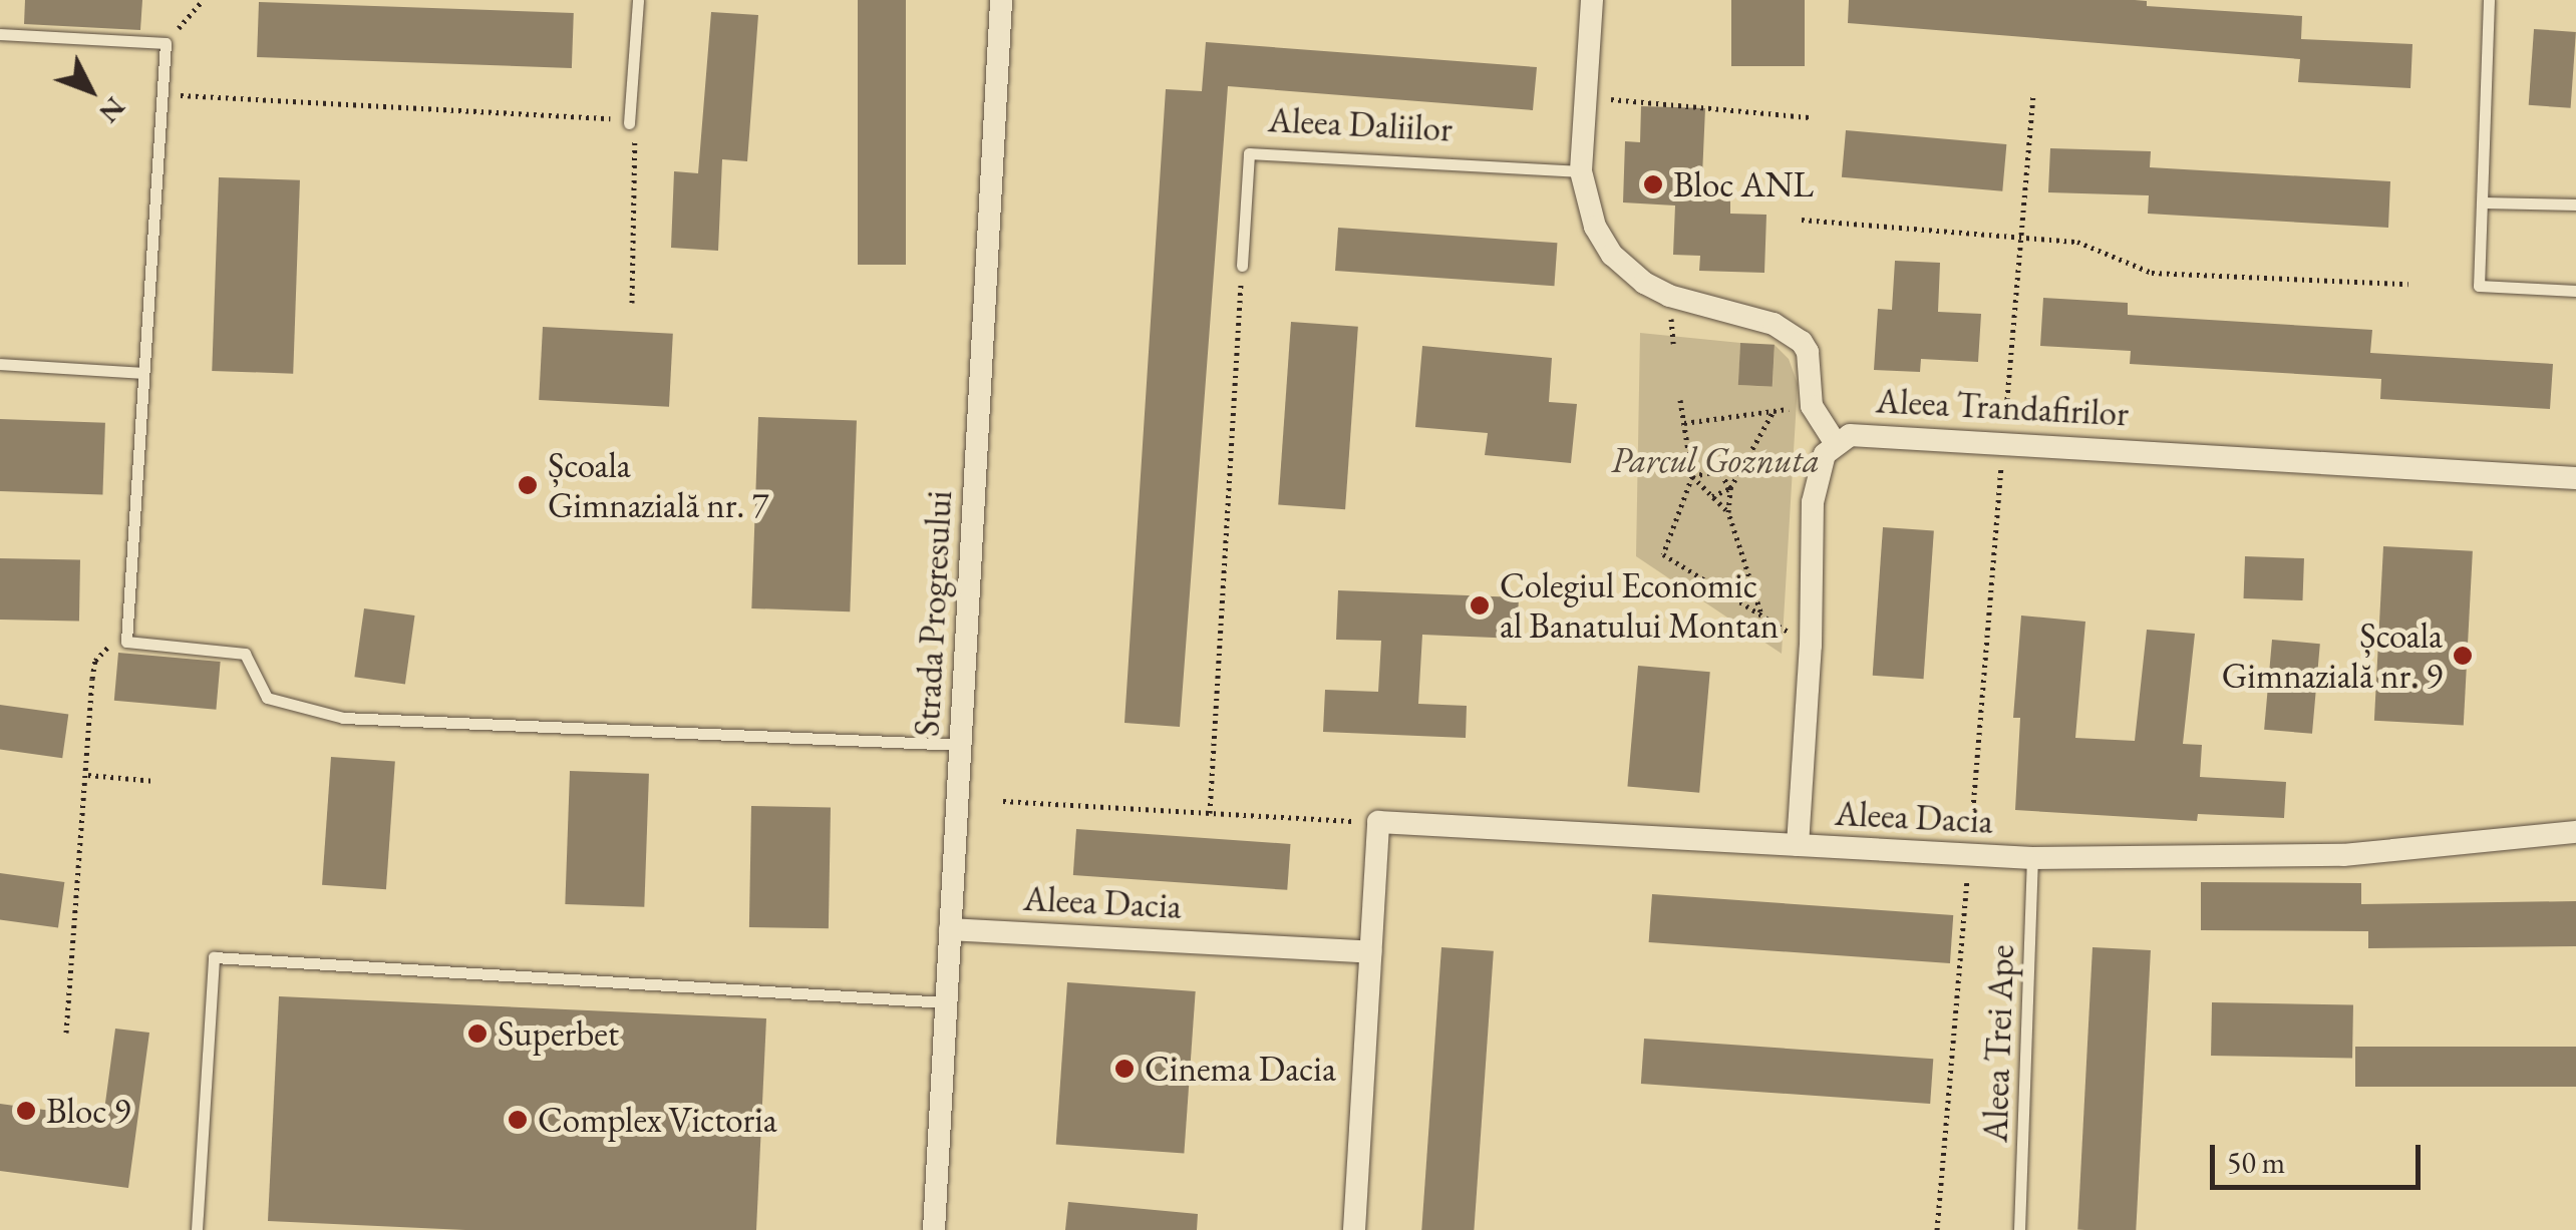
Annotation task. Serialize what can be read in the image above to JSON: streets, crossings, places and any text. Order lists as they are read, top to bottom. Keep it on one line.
{"streets":{"street":["Aleea Trandafirilor","Strada Progresului","Aleea Dacia"],"lane":["Aleea Daliilor","Aleea Trei Ape"]},"crossings":[["Aleea Trandafirilor","Aleea Dacia"],["Strada Progresului","Aleea Dacia"],["Aleea Dacia","Aleea Trei Ape"]],"parks":["Parcul Goznuta"],"places":["Bloc ANL","Școala Gimnazială nr. 7","Colegiul Economic al Banatului Montan","Școala Gimnazială nr. 9","Superbet","Cinema Dacia","Bloc 9","Complex Victoria"],"scale_bar":"50 m","north":"bottom right"}
